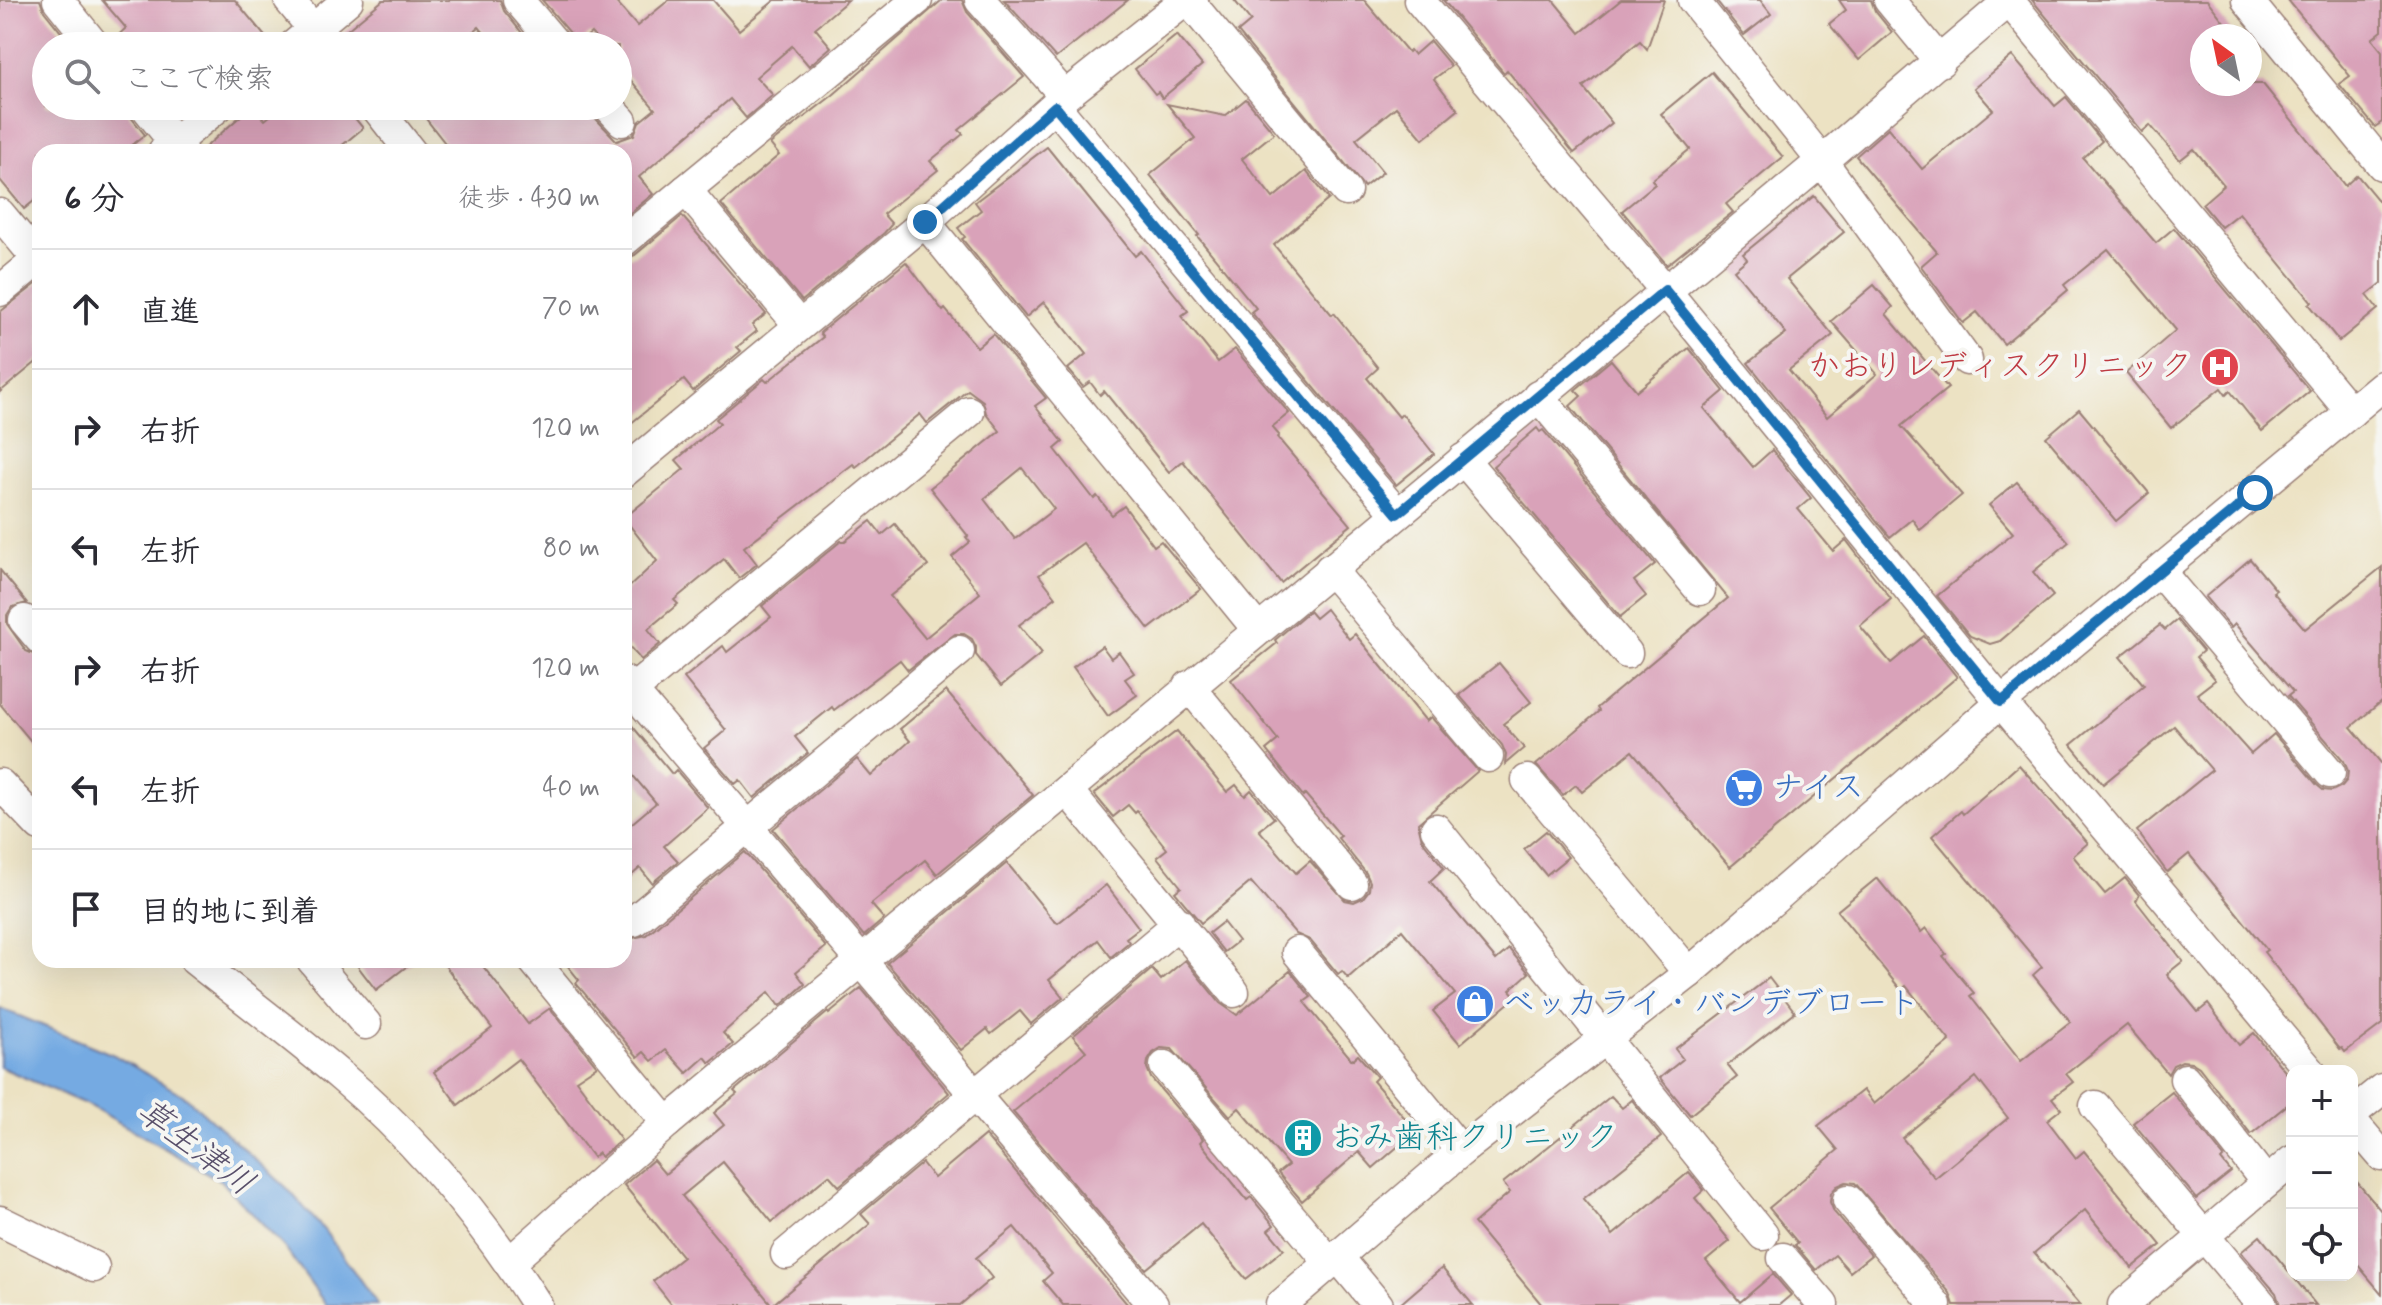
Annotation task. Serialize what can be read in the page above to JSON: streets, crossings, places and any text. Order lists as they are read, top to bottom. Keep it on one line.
{"water":["草生津川"],"places":{"hospital":["かおりレディスクリニック"],"supermarket":["ナイス"],"shop":["ベッカライ・バンデブロート"],"building":["おみ歯科クリニック"]},"north":"top left","page":{"search":"ここで検索","heading":["6 分","徒歩 · 430 m"],"list":[["直進","70 m"],["右折","120 m"],["左折","80 m"],["右折","120 m"],["左折","40 m"],"目的地に到着"],"map_buttons":["+","−"]}}
